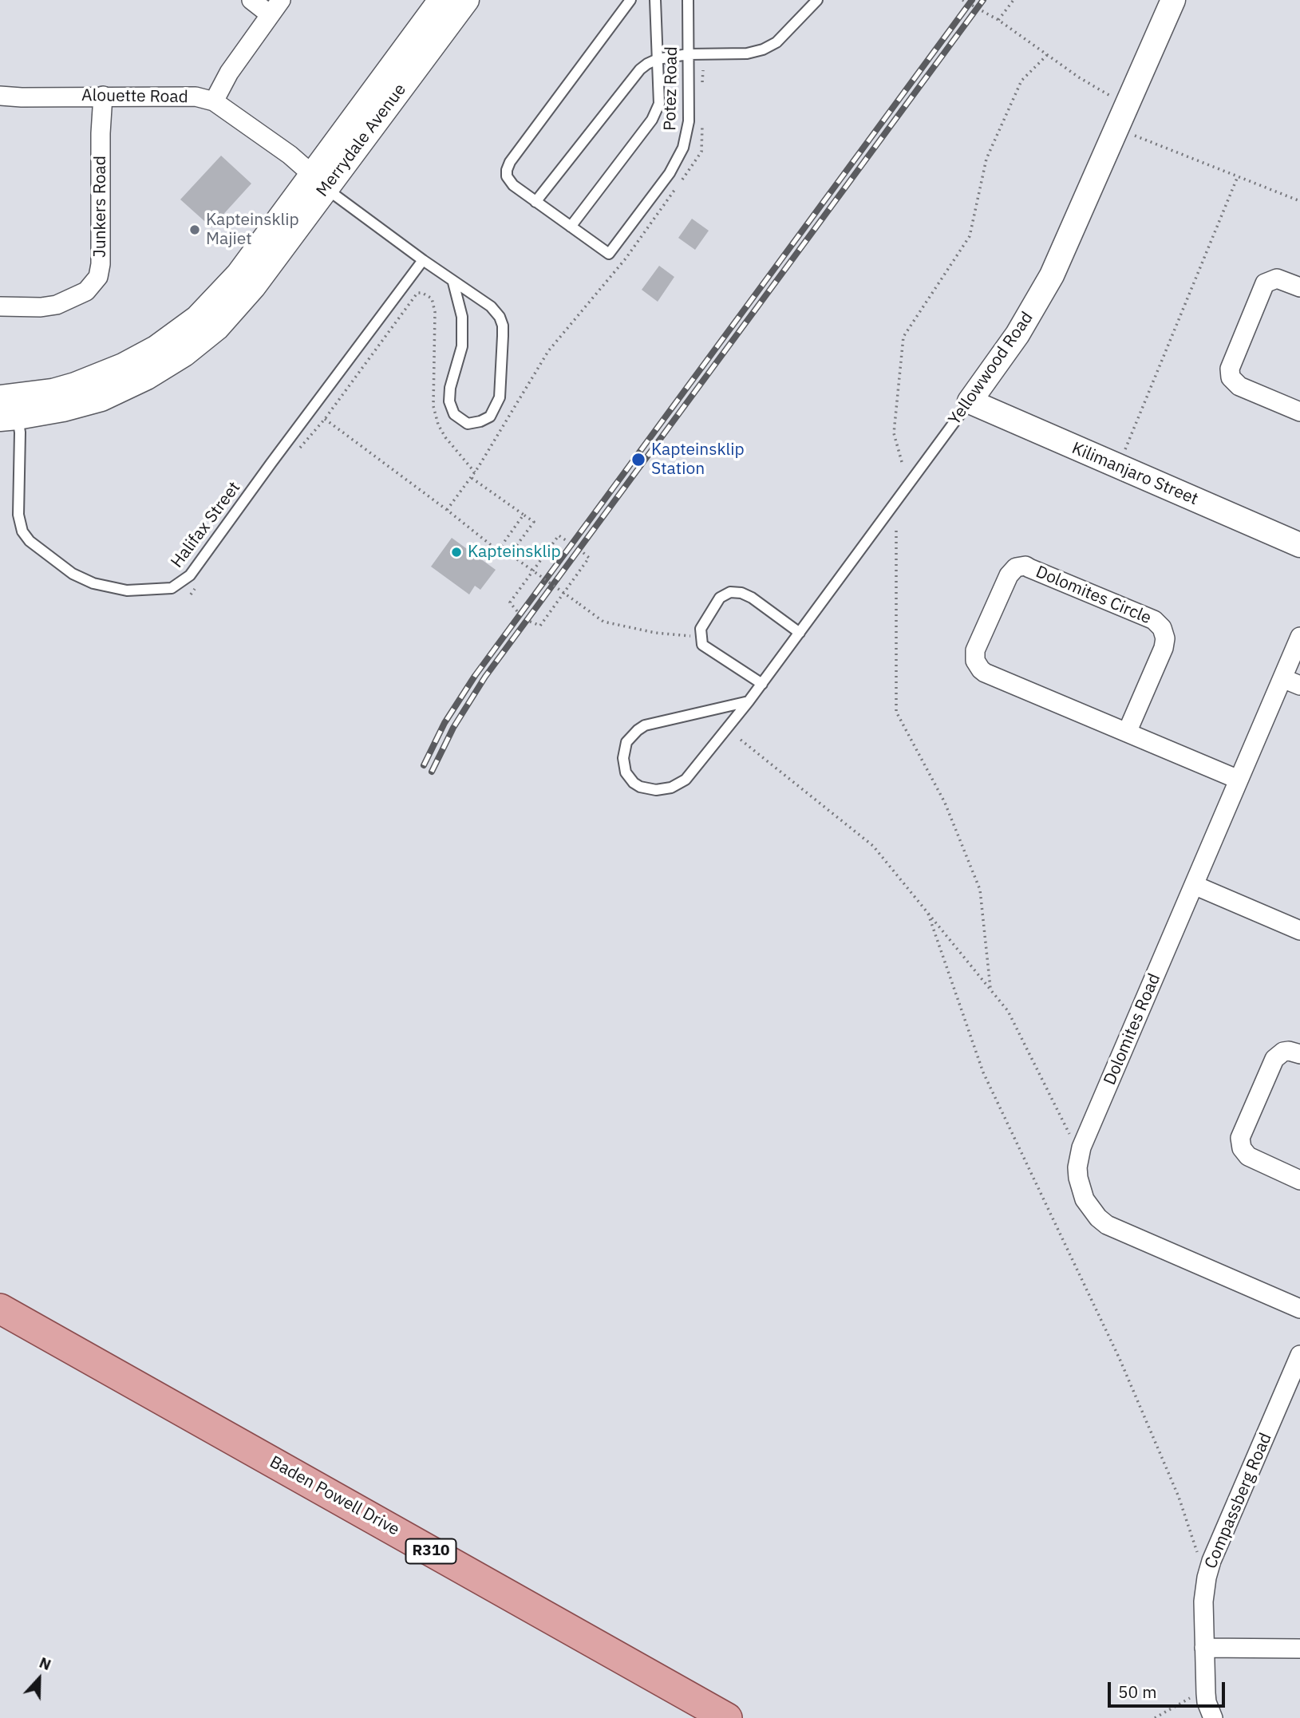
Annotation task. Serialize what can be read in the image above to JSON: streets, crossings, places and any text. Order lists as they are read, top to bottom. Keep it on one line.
{"streets":{"main road":["Baden Powell Drive","R310"],"street":["Alouette Road","Merrydale Avenue","Junkers Road","Yellowwood Road","Kilimanjaro Street","Dolomites Circle","Dolomites Road","Compassberg Road"],"lane":["Potez Road","Halifax Street"]},"crossings":[["Alouette Road","Merrydale Avenue"],["Alouette Road","Junkers Road"],["Merrydale Avenue","Halifax Street"],["Yellowwood Road","Kilimanjaro Street"],["Dolomites Circle","Dolomites Road"]],"places":["Kapteinsklip Majiet","Kapteinsklip Station","Kapteinsklip"],"scale_bar":"50 m","north":"top"}
